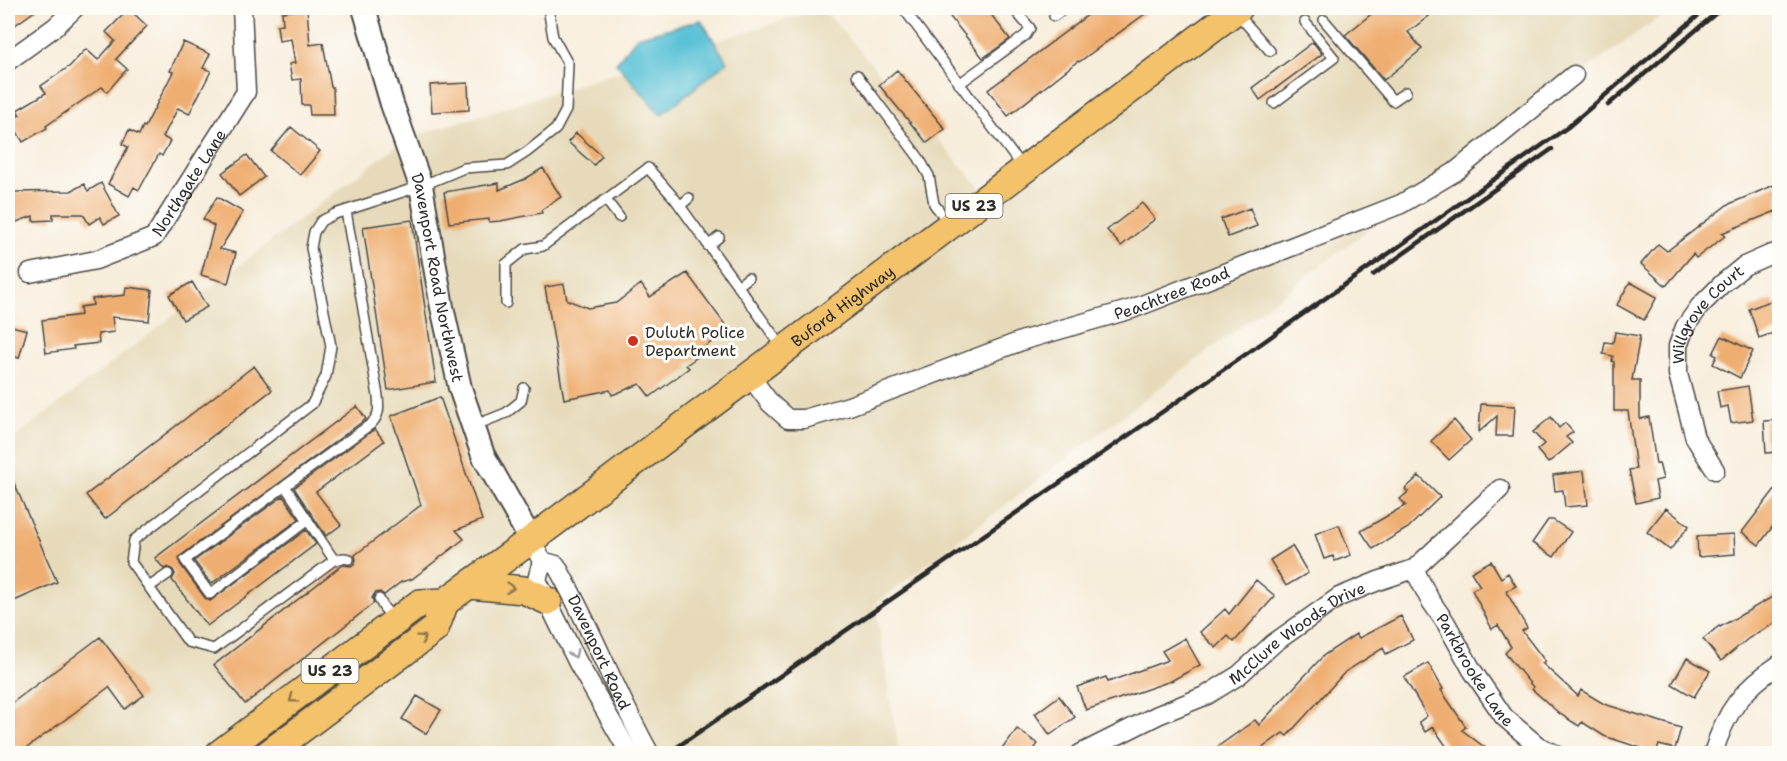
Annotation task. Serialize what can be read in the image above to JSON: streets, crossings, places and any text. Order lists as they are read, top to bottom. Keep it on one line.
{"streets":{"main road":["US 23","Buford Highway"],"street":["Northgate Lane","Davenport Road Northwest","Peachtree Road","Willgrove Court","McClure Woods Drive","Davenport Road","Parkbrooke Lane"]},"crossings":[["US 23","Buford Highway"],["Davenport Road Northwest","Buford Highway"],["Davenport Road Northwest","Davenport Road"],["Peachtree Road","Buford Highway"],["Buford Highway","Davenport Road"],["McClure Woods Drive","Parkbrooke Lane"]],"places":["Duluth Police Department"]}
